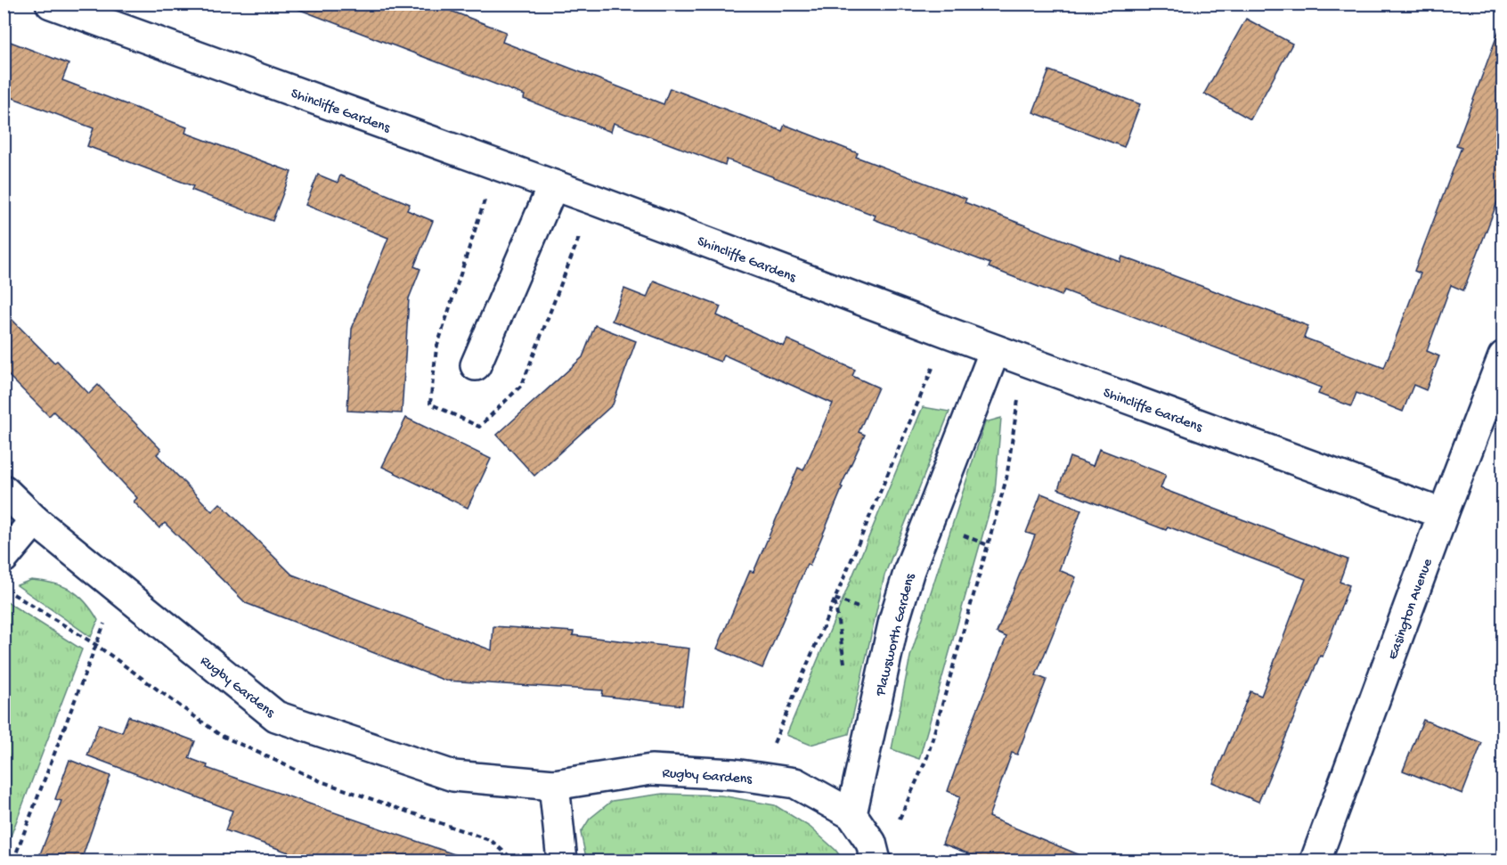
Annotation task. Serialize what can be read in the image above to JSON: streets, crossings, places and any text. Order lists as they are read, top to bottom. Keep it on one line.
{"streets":{"street":["Shincliffe Gardens","Easington Avenue","Plawsworth Gardens","Rugby Gardens"]},"crossings":[["Shincliffe Gardens","Easington Avenue"],["Shincliffe Gardens","Plawsworth Gardens"],["Plawsworth Gardens","Rugby Gardens"]]}
